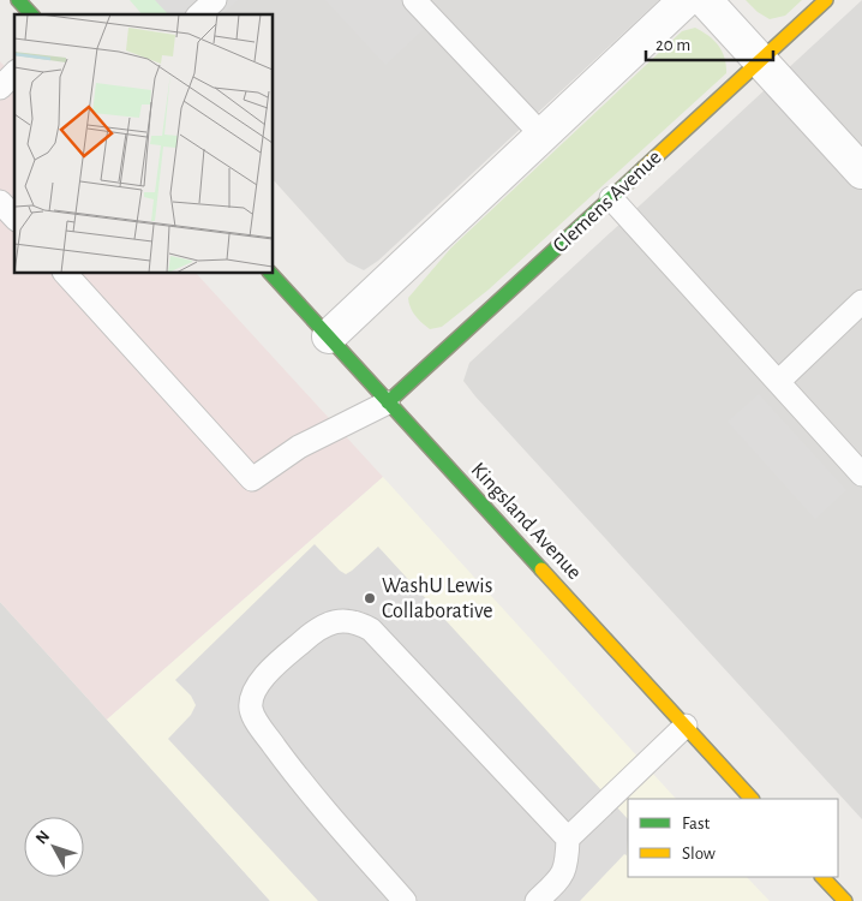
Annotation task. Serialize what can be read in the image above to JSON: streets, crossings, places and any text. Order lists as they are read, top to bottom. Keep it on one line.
{"streets":{"street":["Clemens Avenue","Kingsland Avenue"]},"crossings":[["Clemens Avenue","Kingsland Avenue"]],"places":["WashU Lewis Collaborative"],"legend":["Fast","Slow"],"scale_bar":"20 m","north":"top left"}
